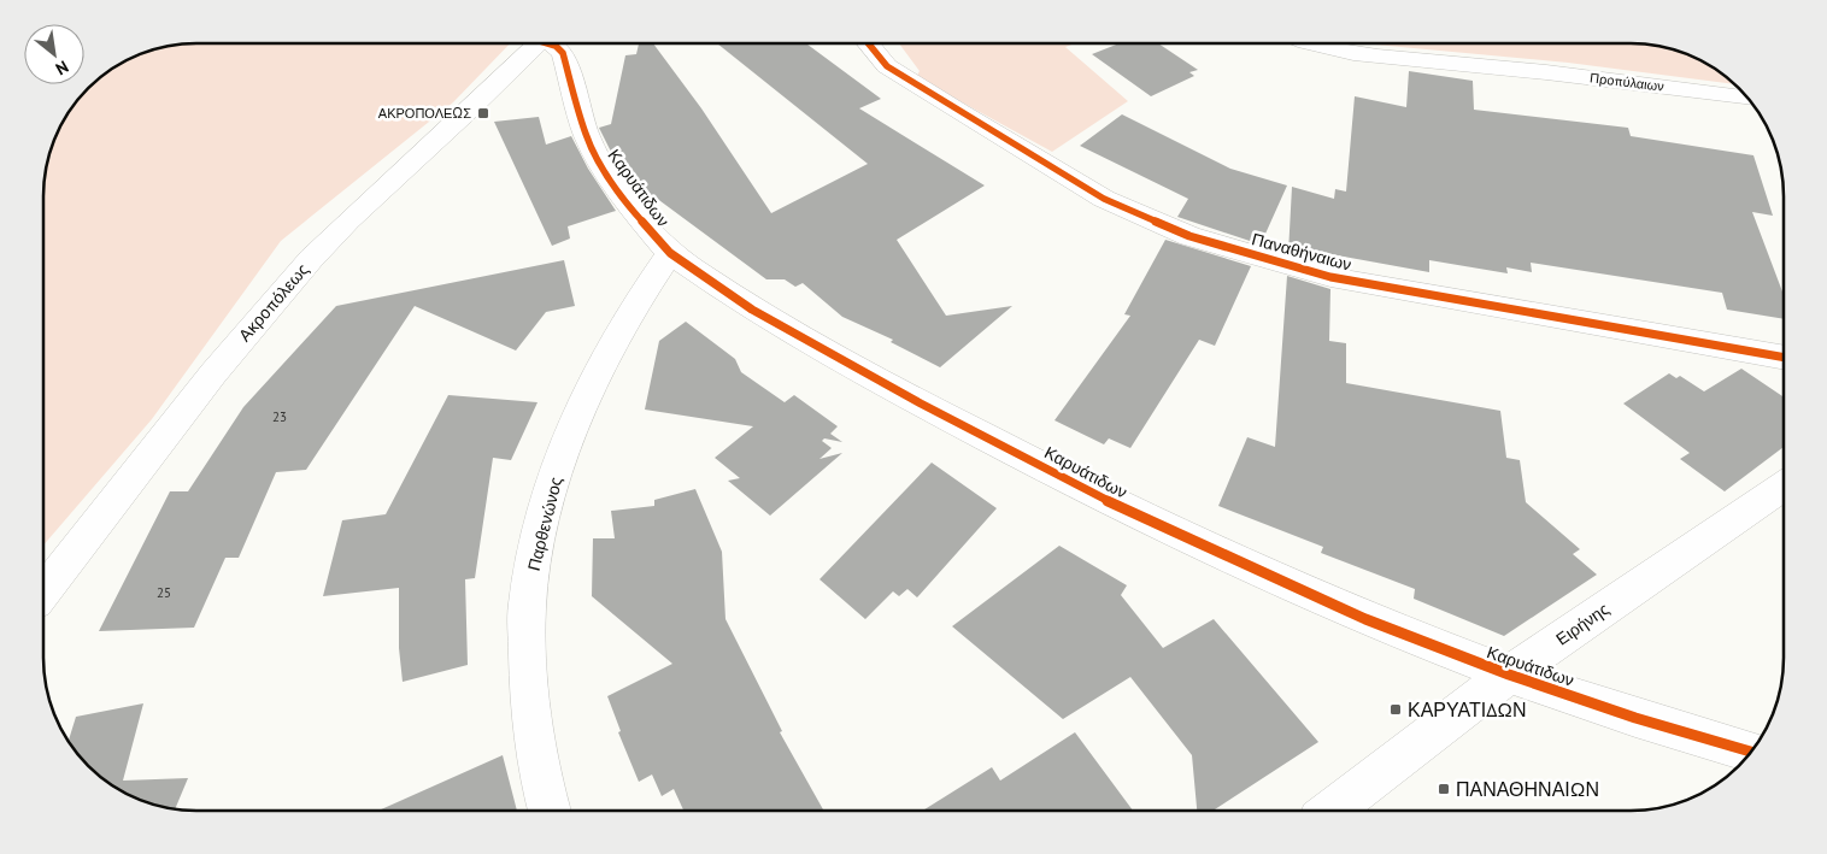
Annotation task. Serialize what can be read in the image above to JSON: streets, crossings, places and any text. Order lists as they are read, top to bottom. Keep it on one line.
{"streets":{"street":["Προπύλαιων","Καρυάτιδων","Παναθήναιων","Ακροπόλεως","Παρθενώνος","Ειρήνης"]},"crossings":[["Καρυάτιδων","Παρθενώνος"],["Καρυάτιδων","Ειρήνης"]],"places":{"transit":["ΑΚΡΟΠΟΛΕΩΣ","ΚΑΡΥΑΤΙΔΩΝ","ΠΑΝΑΘΗΝΑΙΩΝ"]},"house_numbers":["23","25"],"north":"bottom right"}
